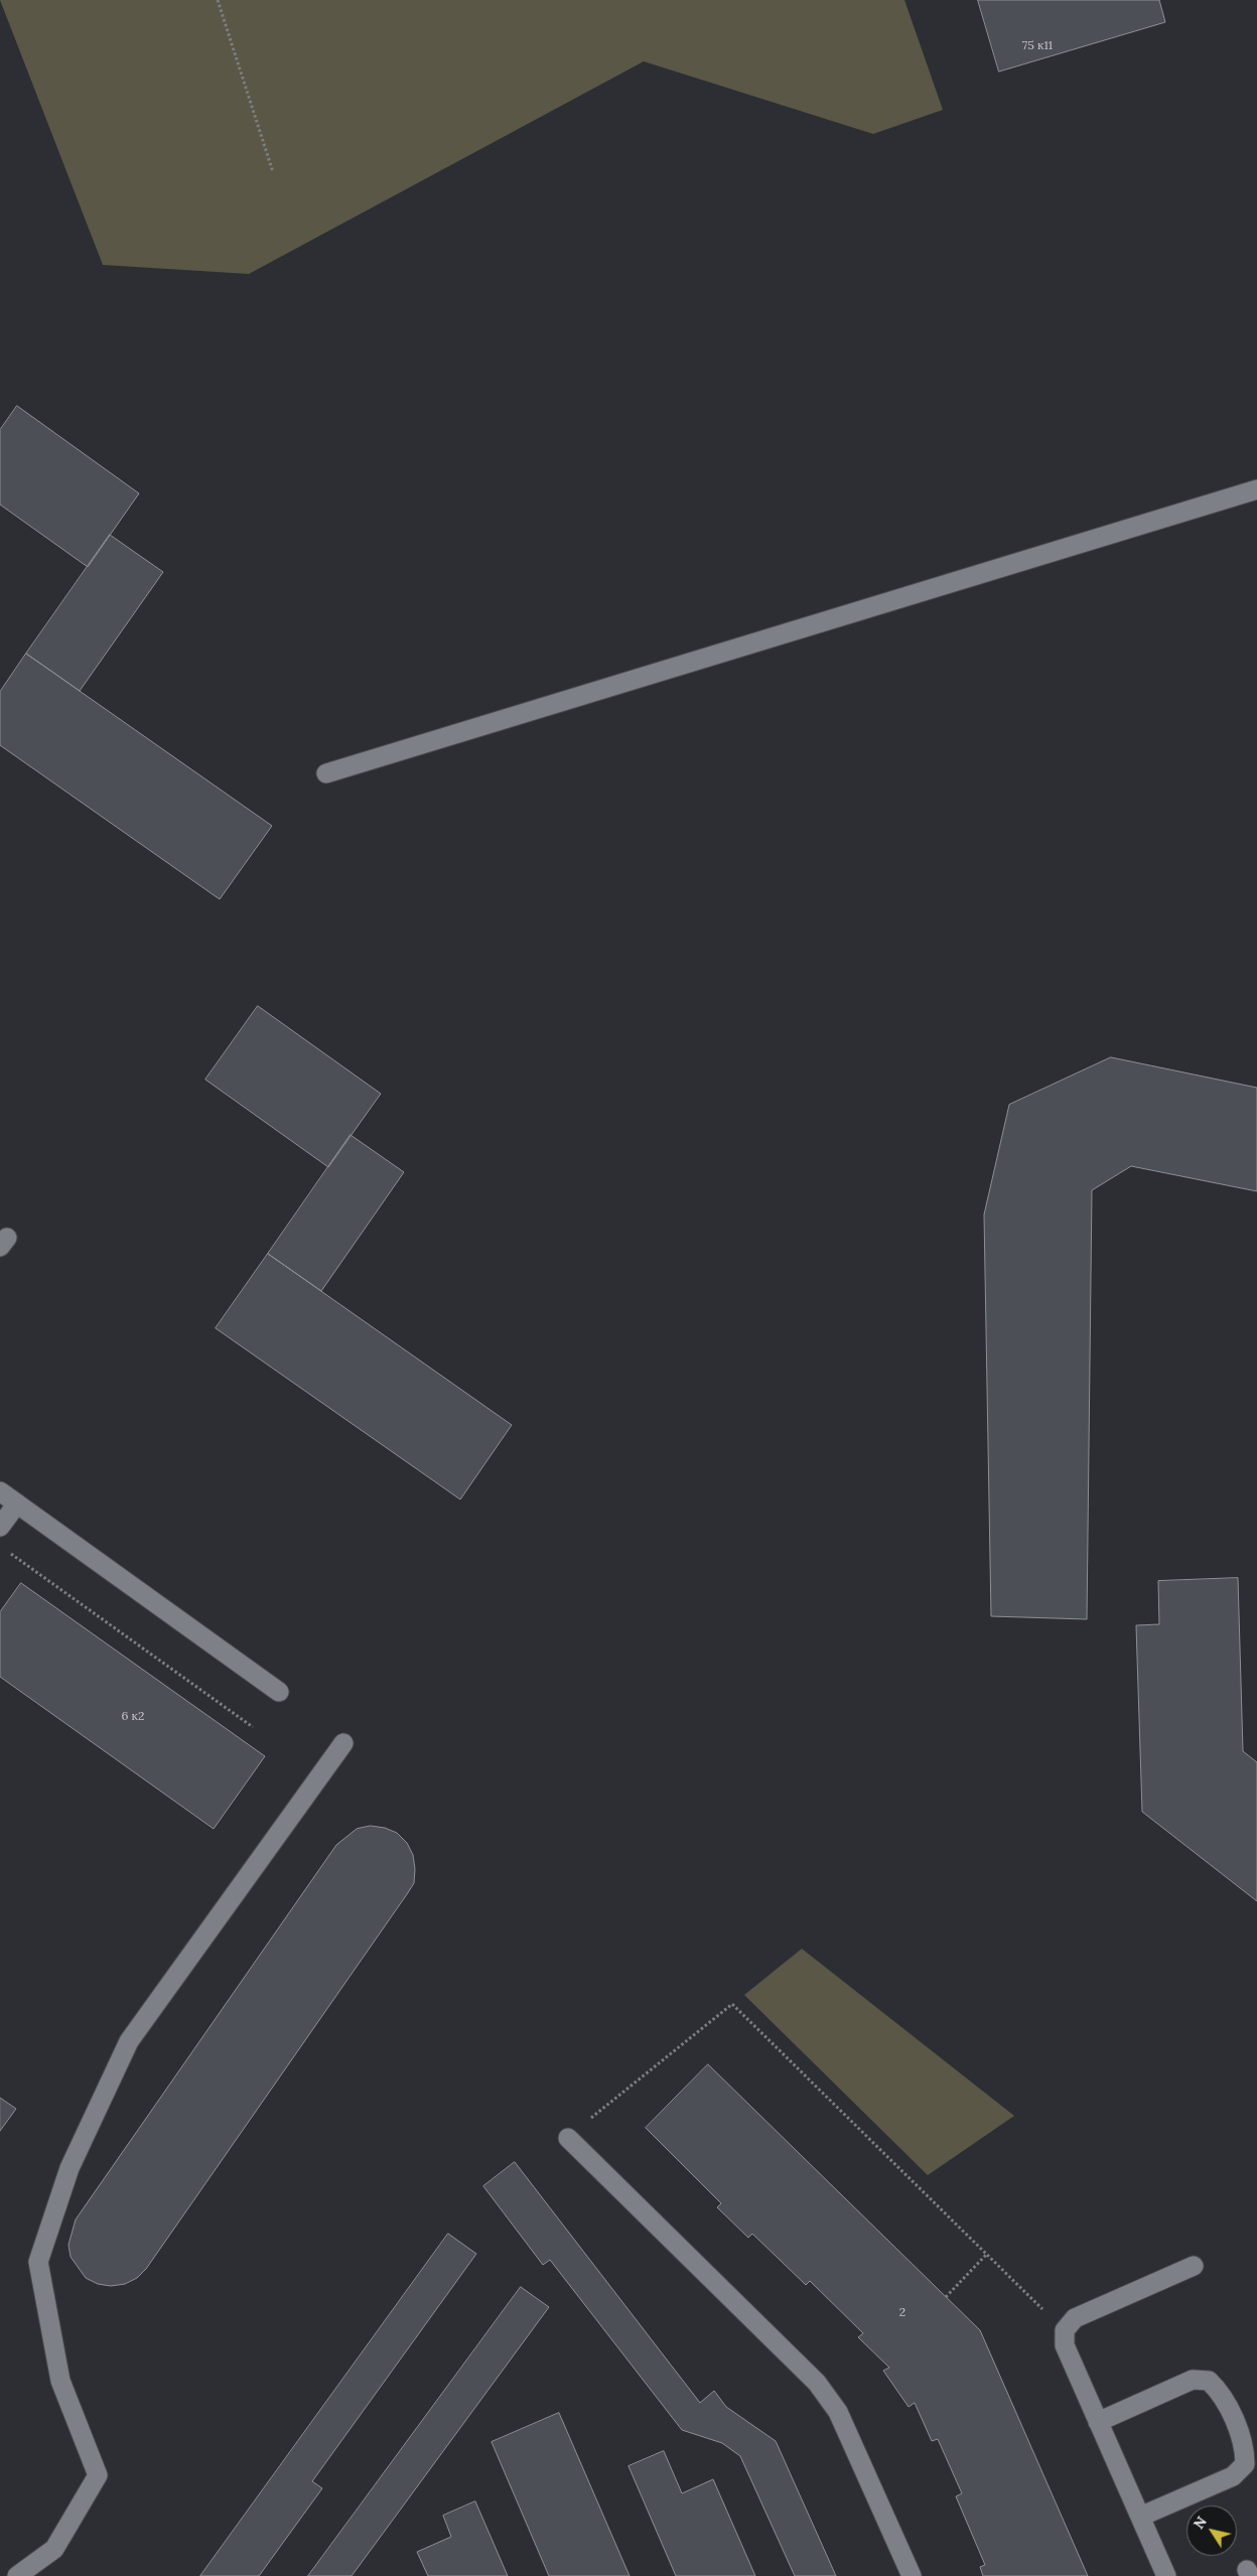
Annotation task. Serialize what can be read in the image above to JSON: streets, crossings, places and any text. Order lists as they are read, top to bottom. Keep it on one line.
{"house_numbers":["75 к11","6 к2","2"],"north":"top left"}
